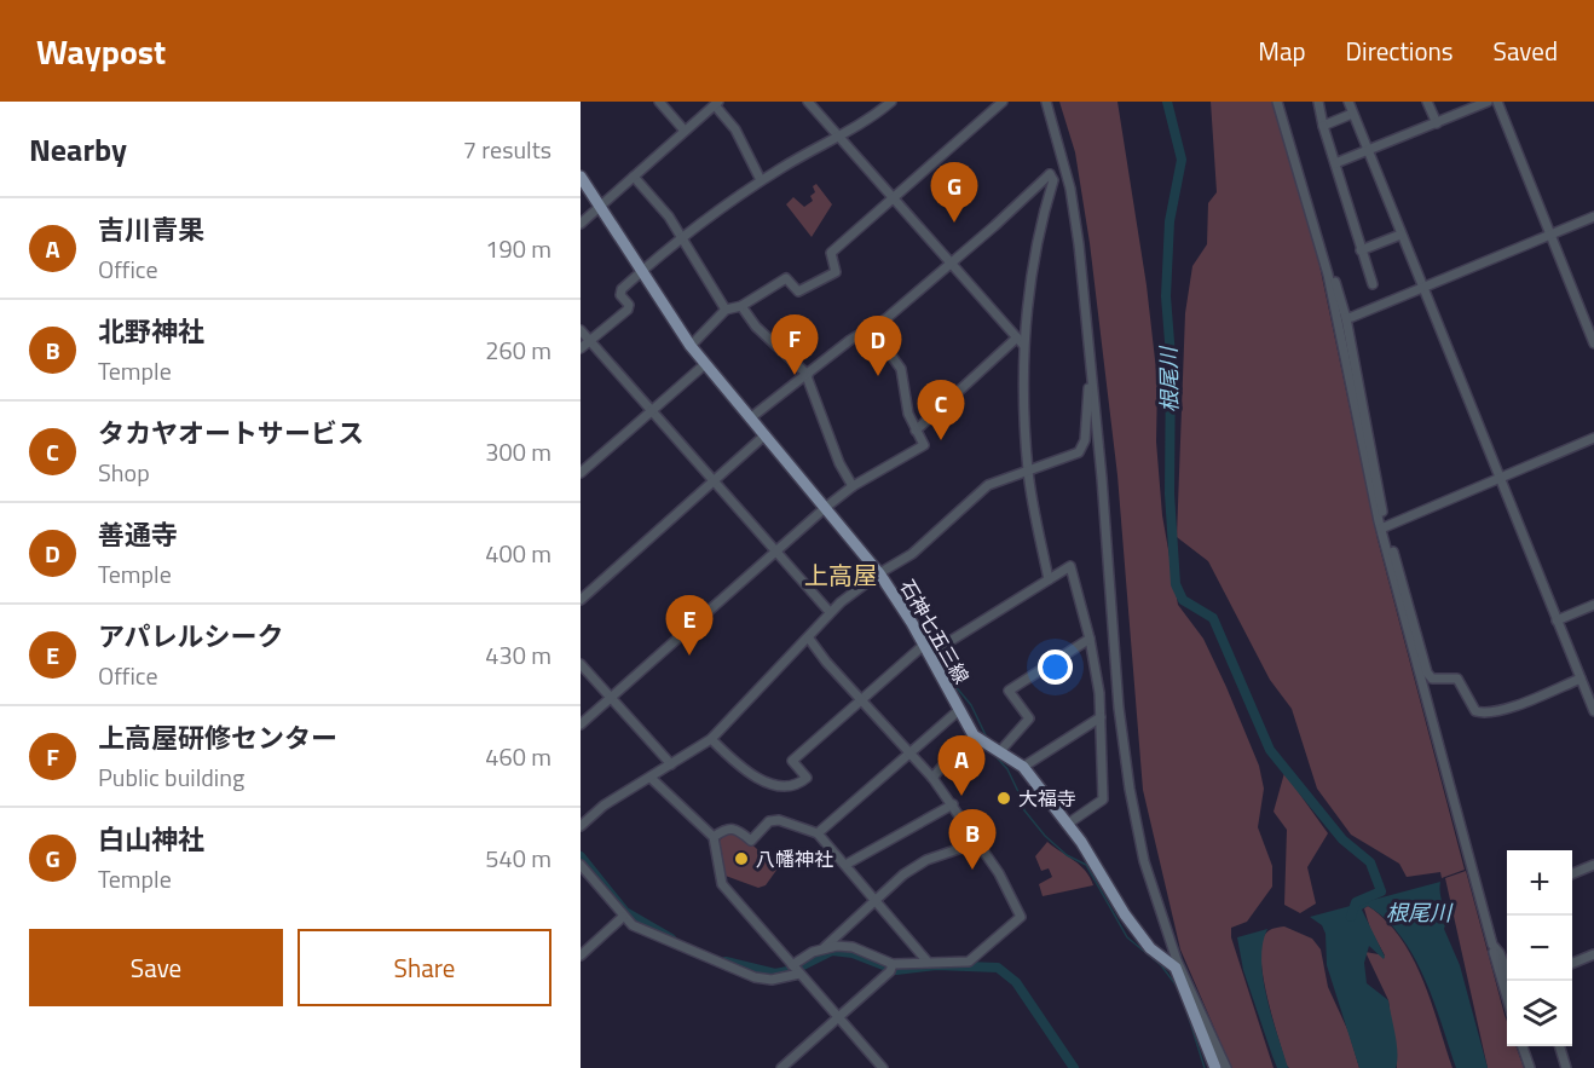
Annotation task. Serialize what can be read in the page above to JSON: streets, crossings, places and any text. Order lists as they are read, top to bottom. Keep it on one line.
{"streets":{"main road":["石神七五三線"]},"districts":["上高屋"],"water":["根尾川"],"places":["大福寺","八幡神社"],"page":{"header":"Waypost","nav":["Map","Directions","Saved"],"heading":["Nearby","7 results"],"pins":["G","F","D","C","E","A","B"],"list":[{"mark":"A","name":"吉川青果","note":"Office","value":"190 m"},{"mark":"B","name":"北野神社","note":"Temple","value":"260 m"},{"mark":"C","name":"タカヤオートサービス","note":"Shop","value":"300 m"},{"mark":"D","name":"善通寺","note":"Temple","value":"400 m"},{"mark":"E","name":"アパレルシーク","note":"Office","value":"430 m"},{"mark":"F","name":"上高屋研修センター","note":"Public building","value":"460 m"},{"mark":"G","name":"白山神社","note":"Temple","value":"540 m"}],"map_buttons":["+","−"],"buttons":["Save","Share"]}}
